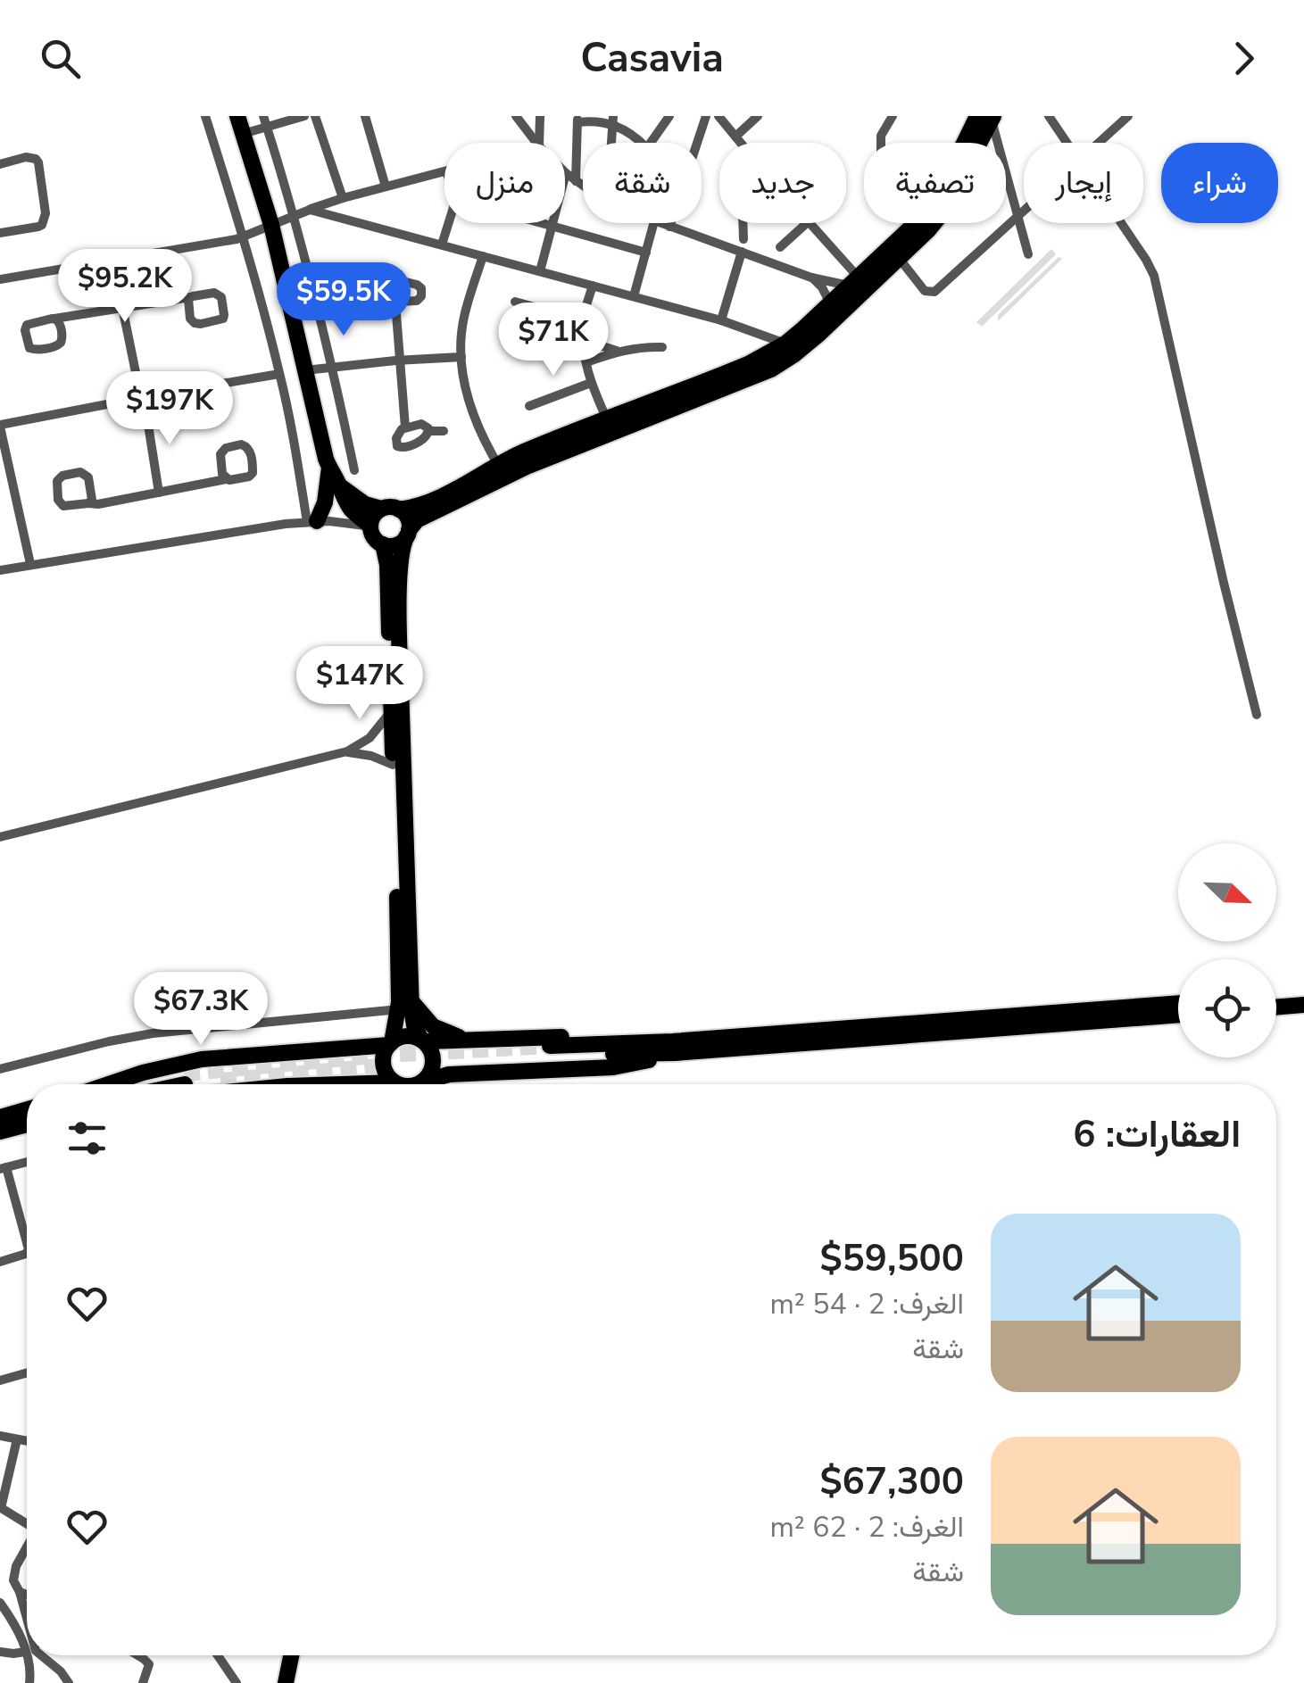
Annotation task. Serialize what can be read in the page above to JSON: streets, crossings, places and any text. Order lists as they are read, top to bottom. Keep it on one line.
{"north":"bottom right","page":{"header":"Casavia","chip":["شراء","إيجار","تصفية","جديد","شقة","منزل"],"price":["$95.2K","$59.5K","$71K","$197K","$147K","$67.3K"],"heading":"العقارات: 6","list":[{"name":"$59,500","note":"الغرف: 2 · 54 m² · شقة"},{"name":"$67,300","note":"الغرف: 2 · 62 m² · شقة"}]}}
